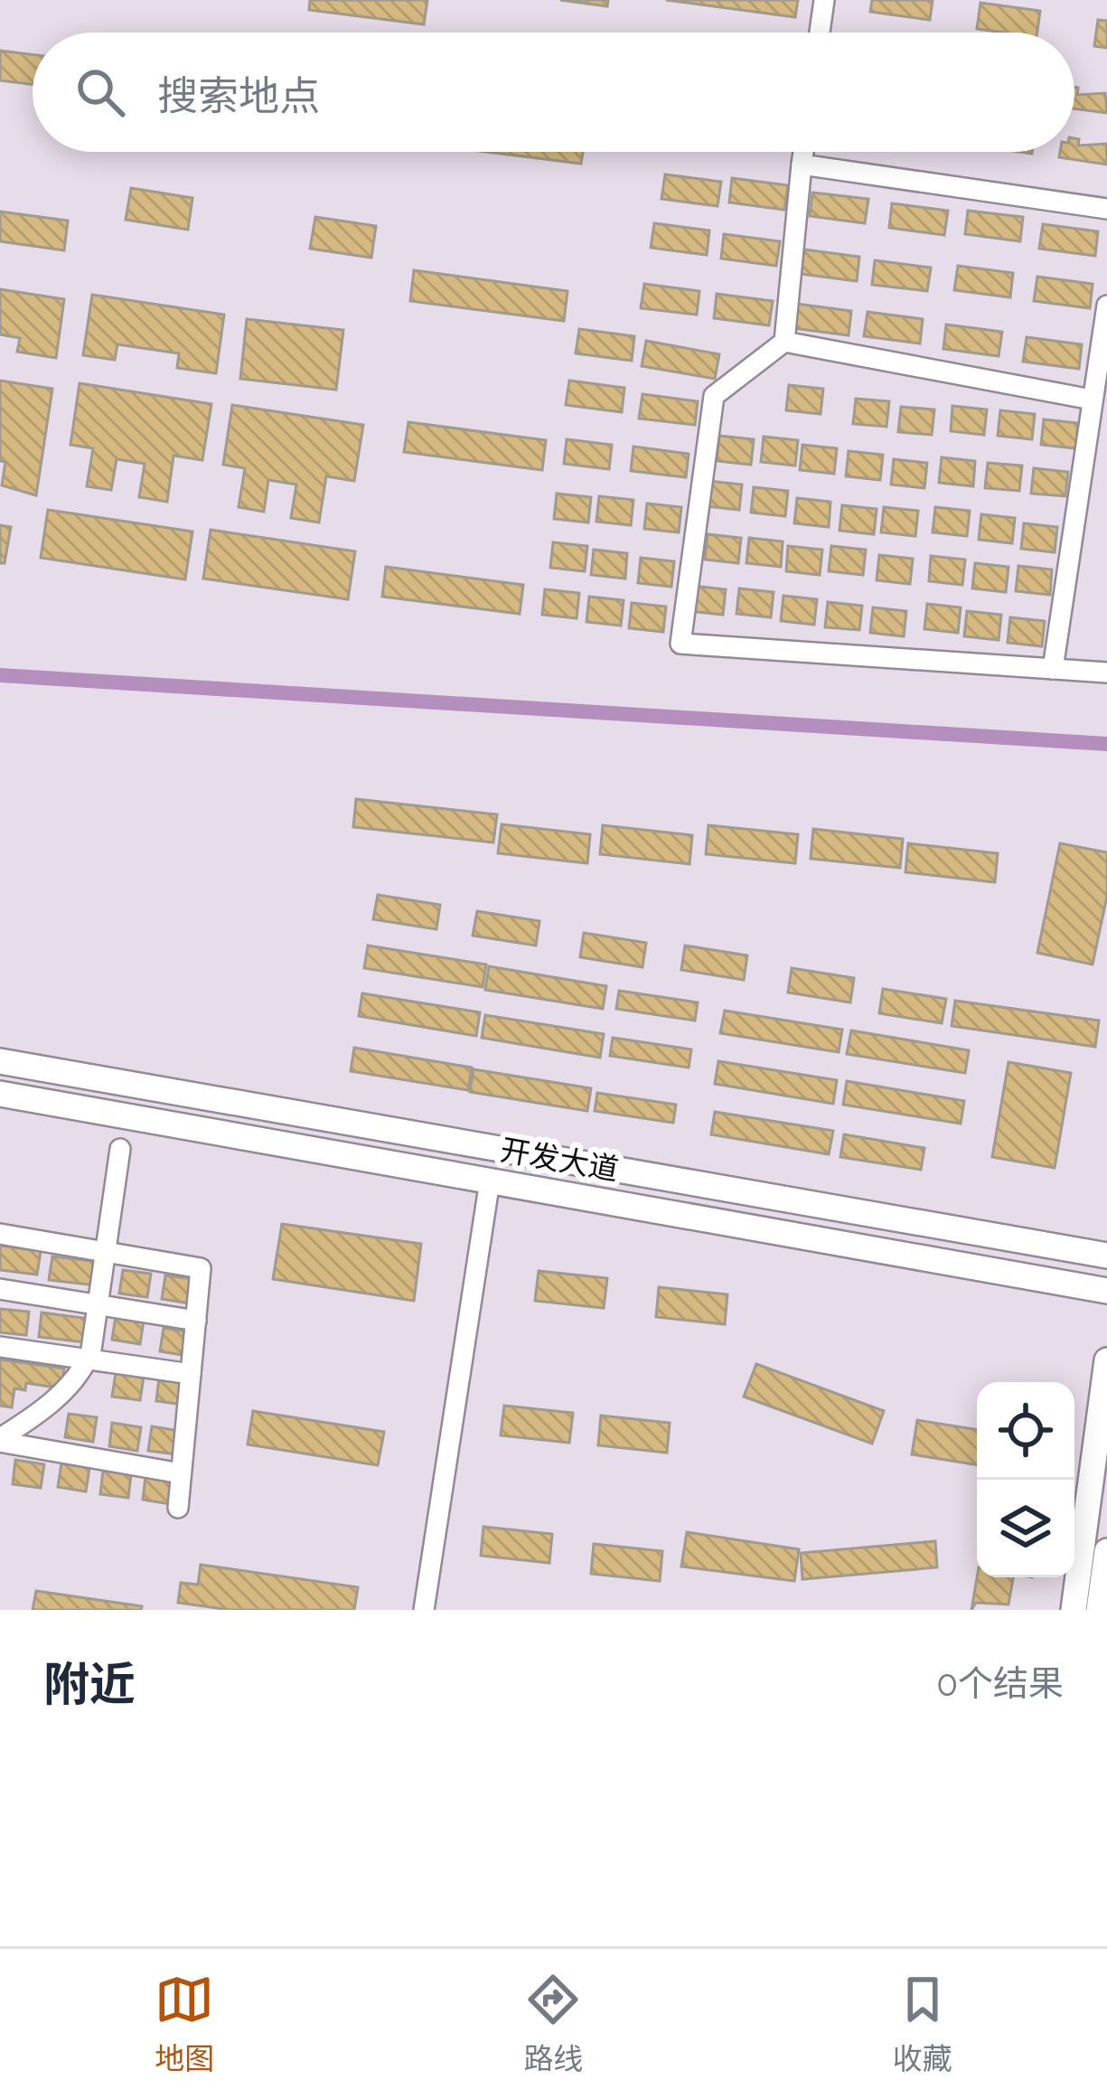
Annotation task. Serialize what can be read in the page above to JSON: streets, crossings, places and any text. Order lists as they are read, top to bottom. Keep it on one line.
{"streets":{"main road":["开发大道"]},"page":{"search":"搜索地点","heading":["附近","0个结果"],"nav":["地图","路线","收藏"]}}
